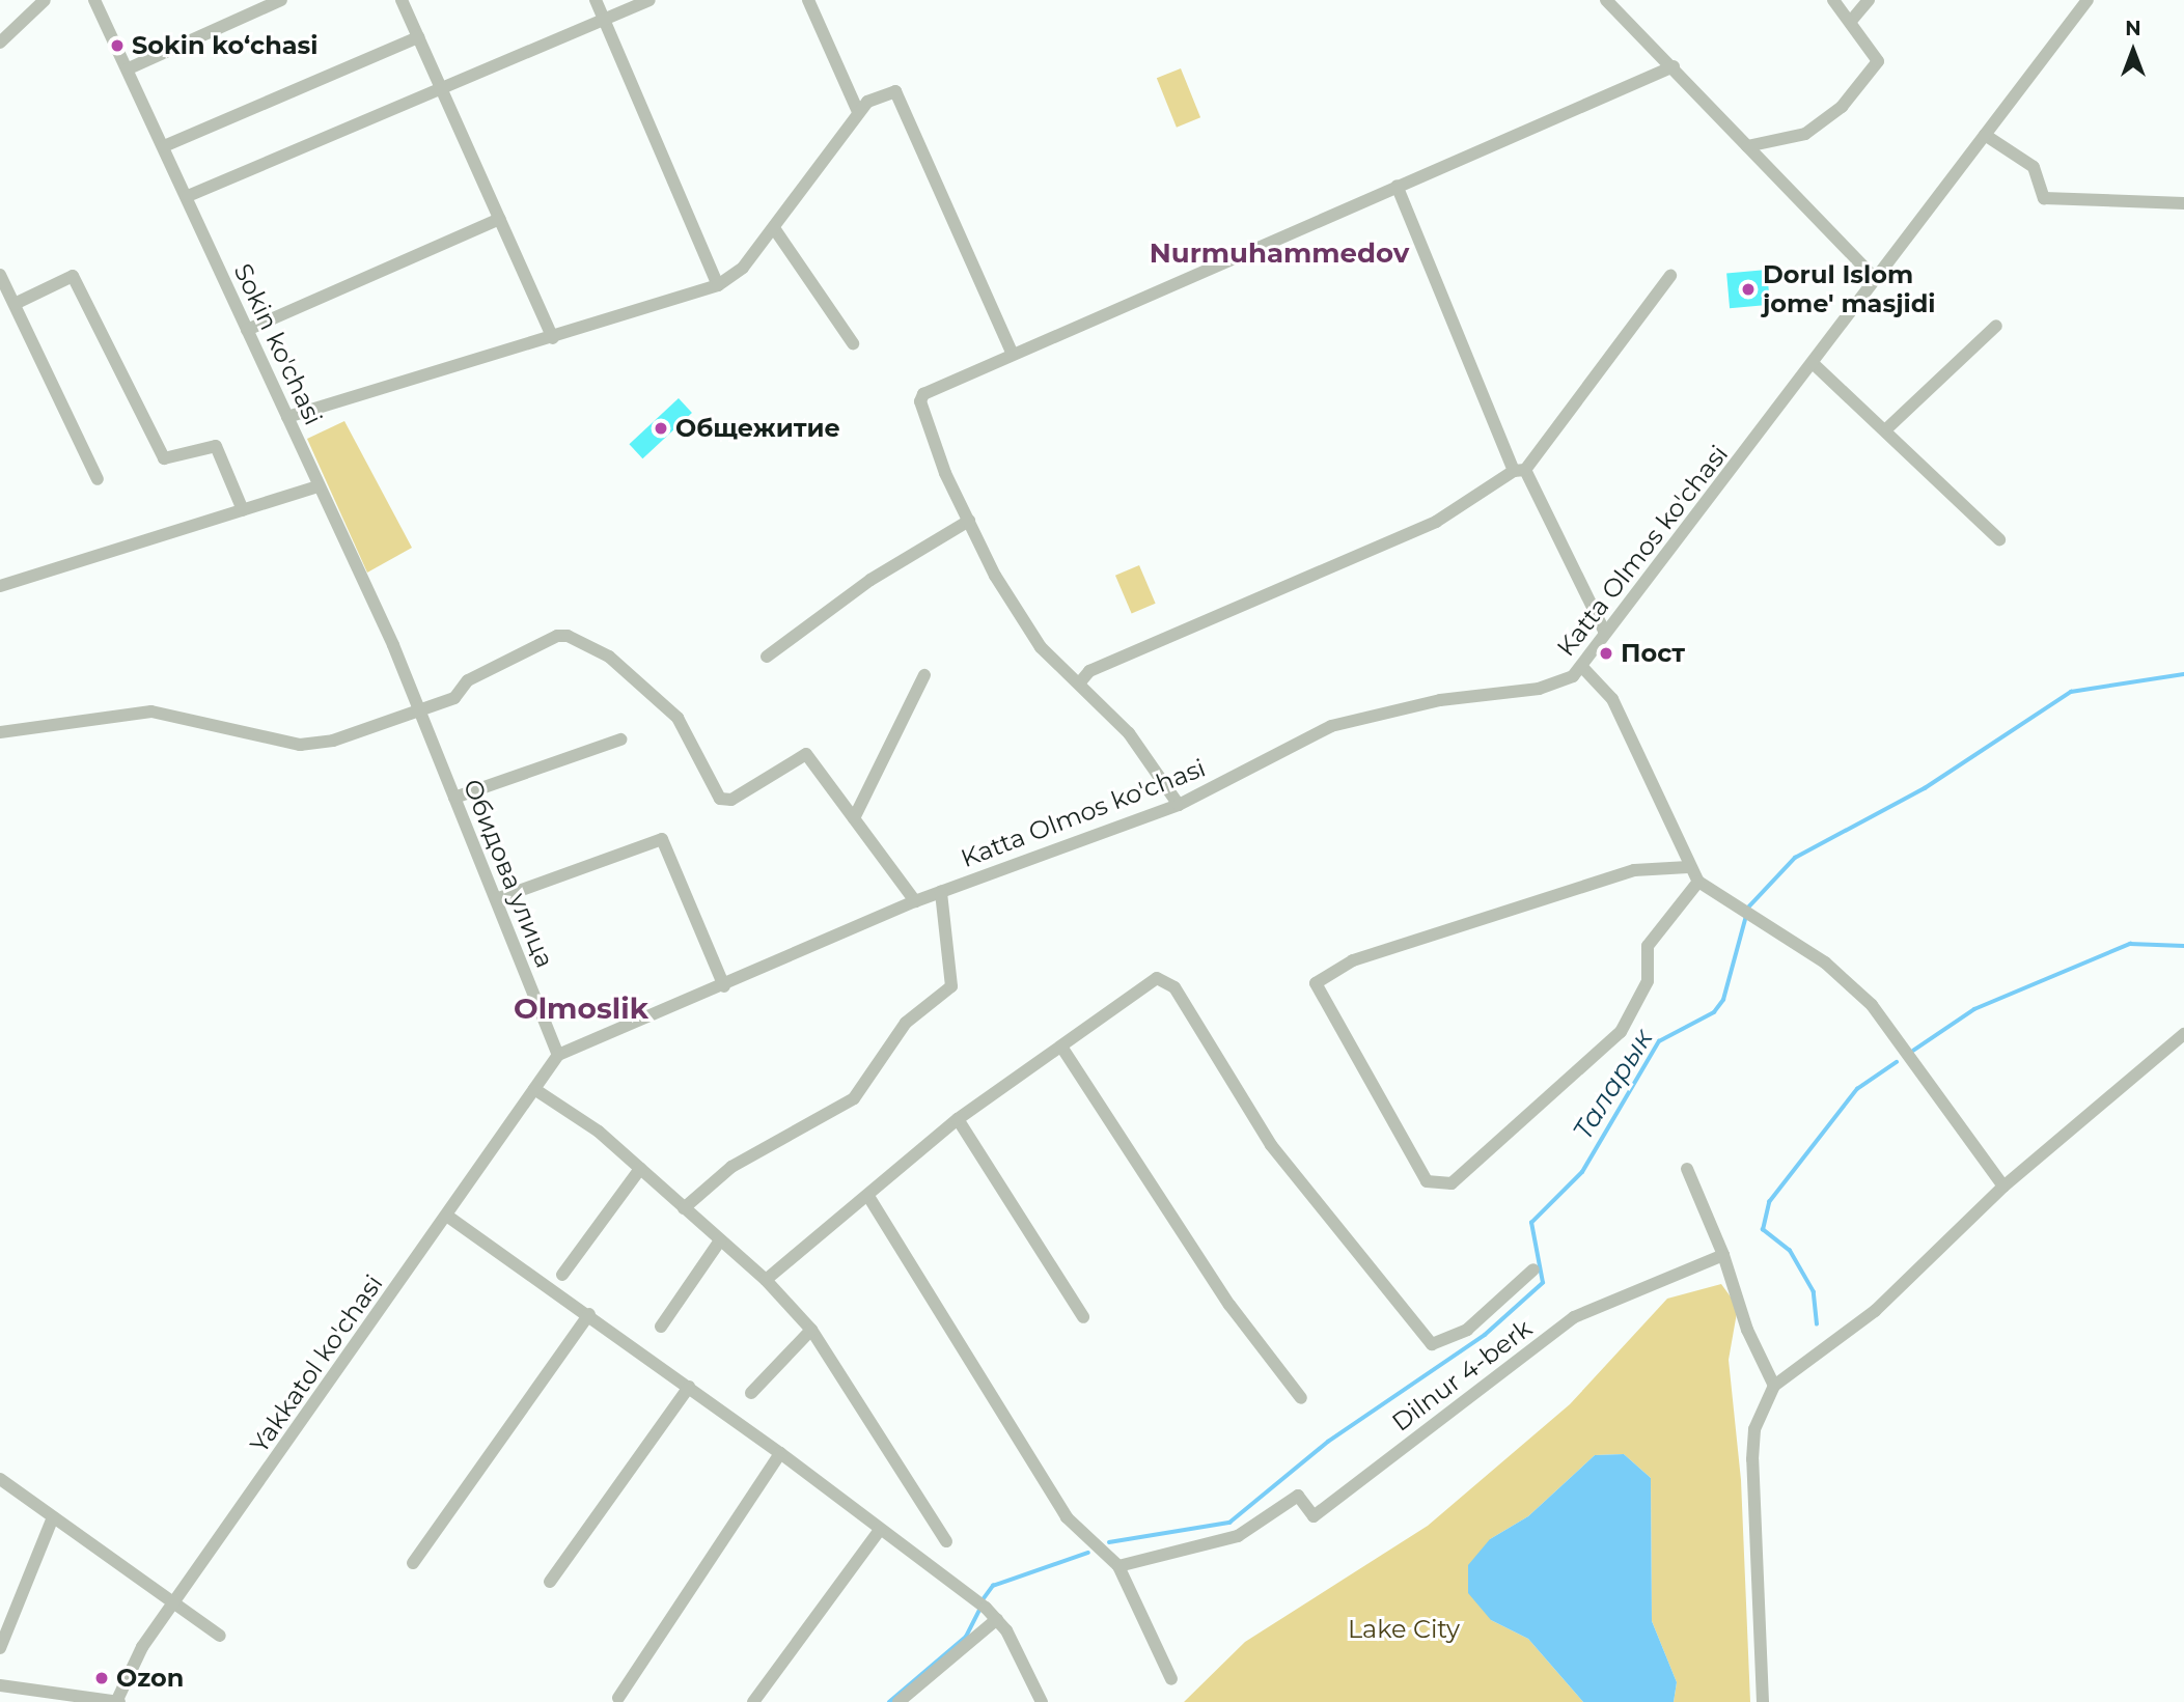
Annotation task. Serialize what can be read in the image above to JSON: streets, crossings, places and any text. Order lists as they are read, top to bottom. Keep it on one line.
{"streets":{"street":["Sokin ko'chasi","Katta Olmos ko'chasi","Обидова улица","Yakkatol ko'chasi","Dilnur 4-berk"]},"crossings":[["Sokin ko'chasi","Обидова улица"],["Katta Olmos ko'chasi","Обидова улица"],["Katta Olmos ko'chasi","Yakkatol ko'chasi"],["Обидова улица","Yakkatol ko'chasi"]],"districts":["Nurmuhammedov","Olmoslik"],"water":["Таларык"],"parks":["Lake City"],"places":["Sokin koʻchasi","Dorul Islom jome' masjidi","Общежитие","Пост","Ozon"],"north":"top"}
